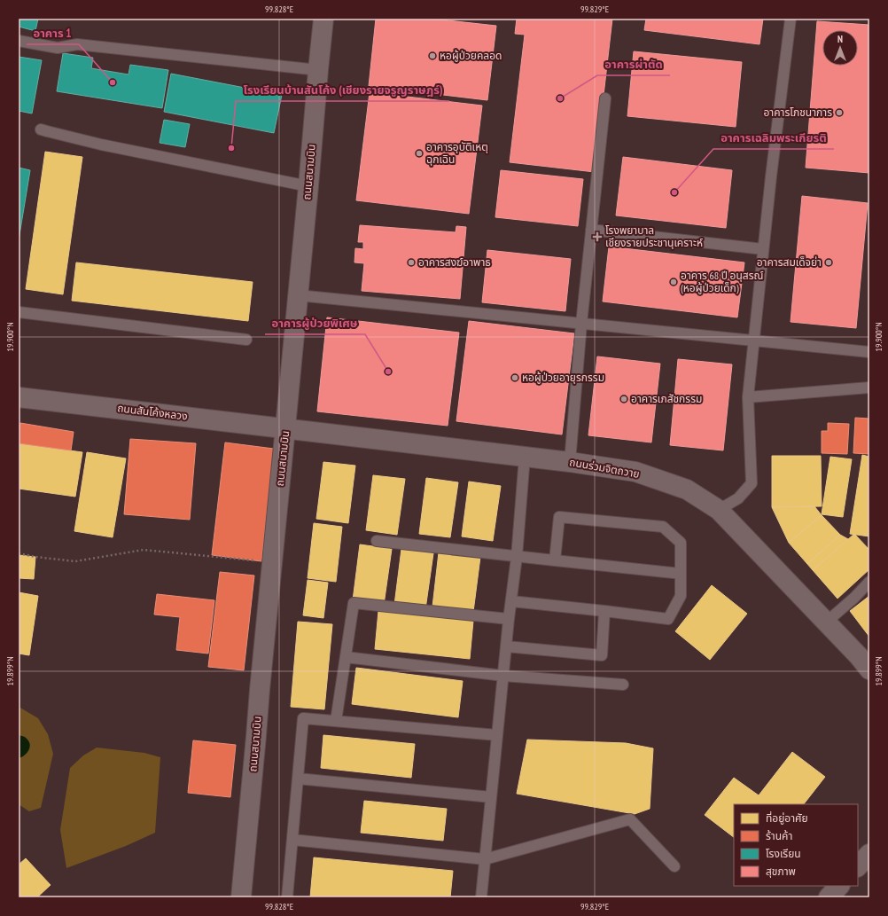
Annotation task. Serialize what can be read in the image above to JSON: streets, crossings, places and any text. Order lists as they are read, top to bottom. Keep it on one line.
{"streets":{"street":["ถนนสนามบิน","ถนนสันโค้งหลวง","ถนนร่วมจิตถวาย"]},"crossings":[["ถนนสนามบิน","ถนนสันโค้งหลวง"],["ถนนสนามบิน","ถนนร่วมจิตถวาย"],["ถนนสันโค้งหลวง","ถนนร่วมจิตถวาย"]],"places":{"other":["หอผู้ป่วยคลอด","อาคาร 1","อาคารผ่าตัด","อาคารโภชนาการ","โรงเรียนบ้านสันโค้ง (เชียงรายจรูญราษฎร์)","อาคารอุบัติเหตุ ฉุกเฉิน","อาคารเฉลิมพระเกียรติ","อาคารสงฆ์อาพาธ","อาคารสมเด็จย่า","อาคาร 68 ปี อนุสรณ์ (หอผู้ป่วยเด็ก)","อาคารผู้ป่วยพิเศษ","หอผู้ป่วยอายุรกรรม","อาคารเภสัชกรรม"],"health":["โรงพยาบาล เชียงรายประชานุเคราะห์"]},"legend":["ที่อยู่อาศัย","ร้านค้า","โรงเรียน","สุขภาพ"],"north":"top","coordinates":["99.828°E","99.829°E","19.900°N","19.899°N"]}
